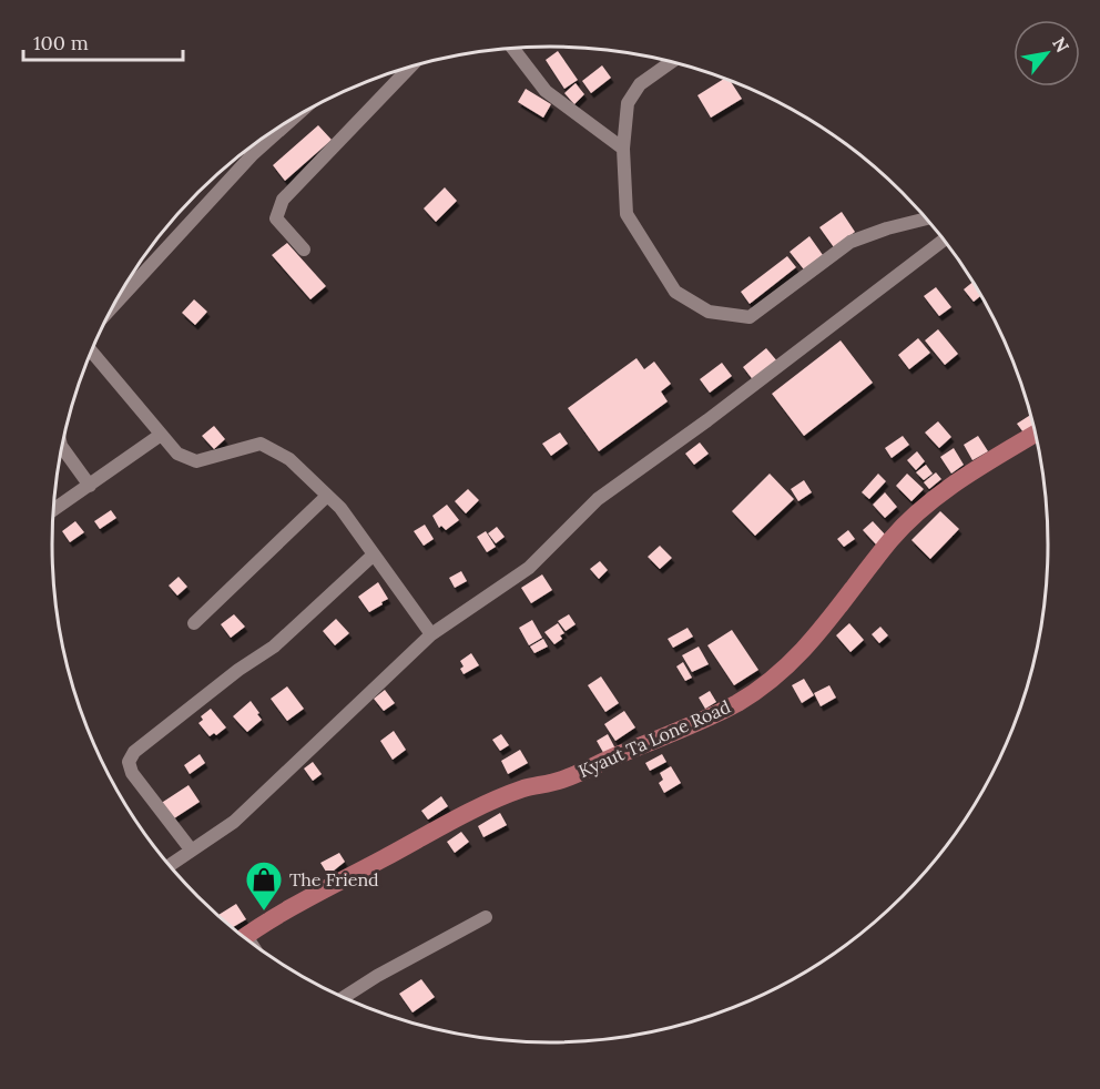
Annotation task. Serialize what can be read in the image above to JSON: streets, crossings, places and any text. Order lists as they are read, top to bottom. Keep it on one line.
{"streets":{"main road":["Kyaut Ta Lone Road"]},"places":{"shop":["The Friend"]},"scale_bar":"100 m","north":"top right"}
